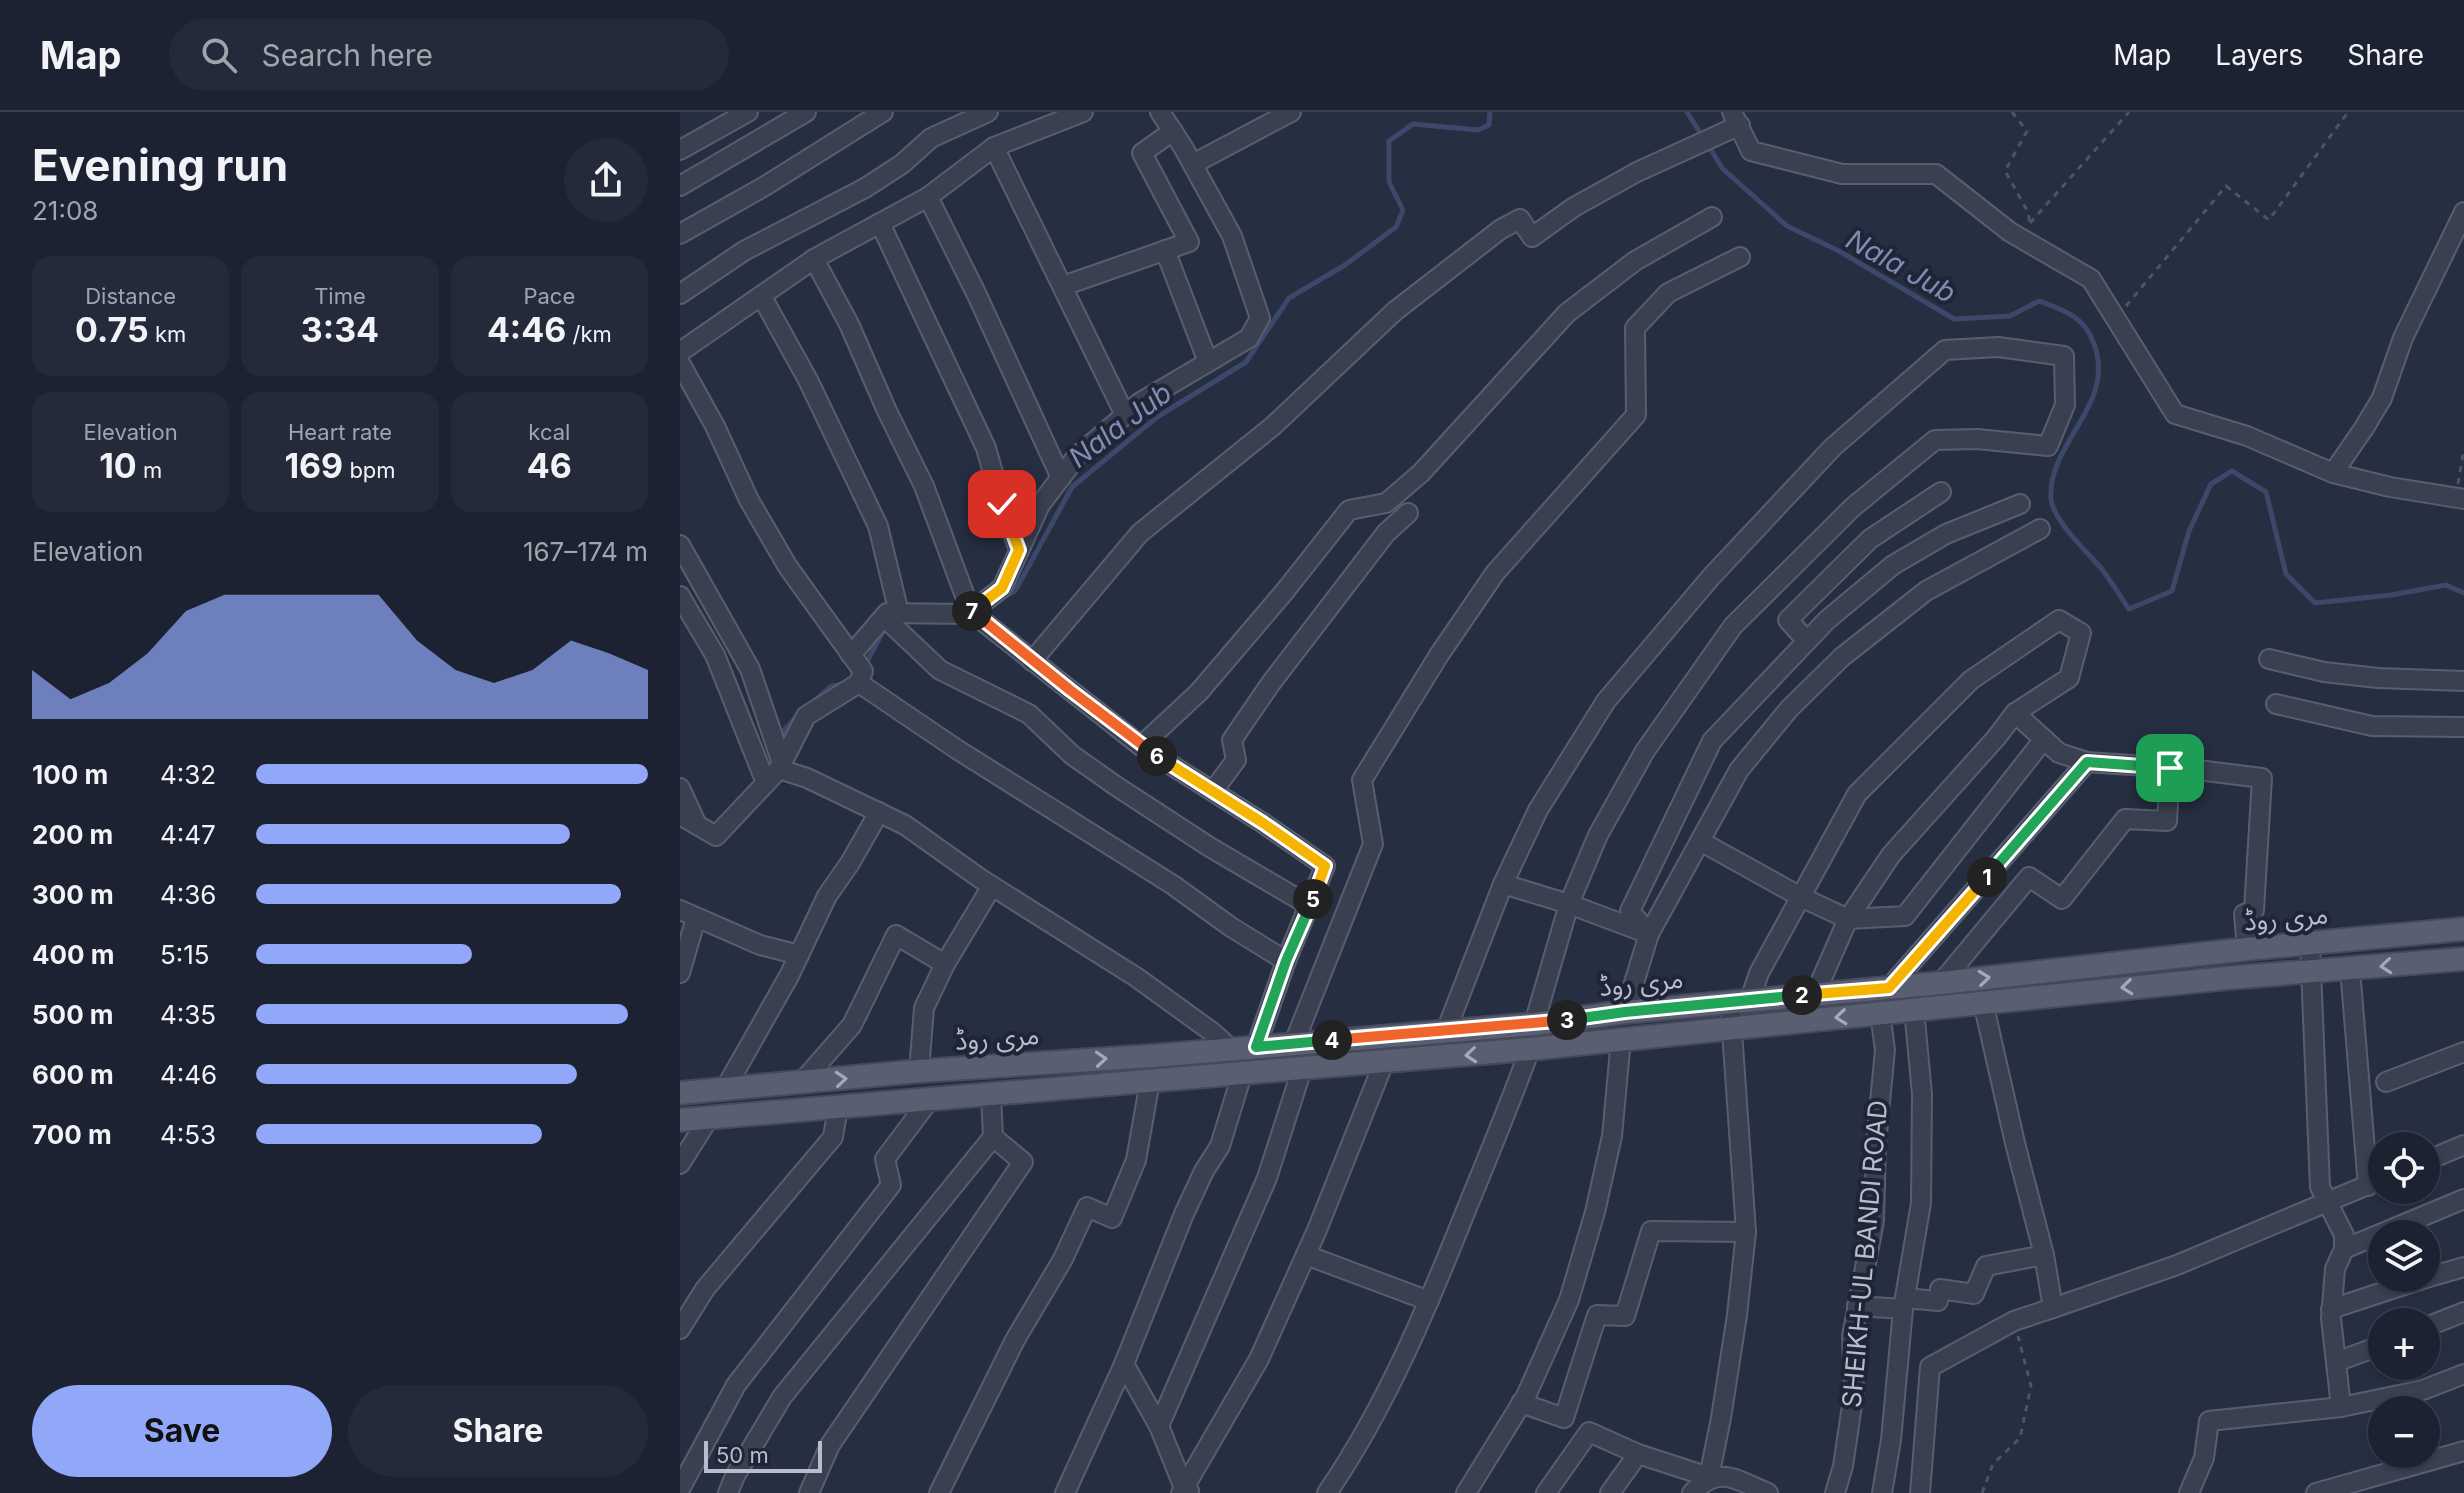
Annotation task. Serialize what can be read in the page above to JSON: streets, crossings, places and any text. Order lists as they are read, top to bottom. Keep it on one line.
{"streets":{"main road":["مری روڈ"],"street":["SHEIKH-UL BANDI ROAD"]},"crossings":[["مری روڈ","SHEIKH-UL BANDI ROAD"]],"water":["Nala Jub"],"scale_bar":"50 m","page":{"header":"Map","search":"Search here","nav":["Map","Layers","Share"],"heading":["Evening run","21:08"],"stats":[["Distance","0.75 km"],["Time","3:34"],["Pace","4:46 /km"],["Elevation","10 m"],["Heart rate","169 bpm"],["kcal","46"]],"chart":["Elevation","167–174 m"],"pins":["7","6","1","5","2","3","4"],"list":[{"name":"100 m","note":"4:32"},{"name":"200 m","note":"4:47"},{"name":"300 m","note":"4:36"},{"name":"400 m","note":"5:15"},{"name":"500 m","note":"4:35"},{"name":"600 m","note":"4:46"},{"name":"700 m","note":"4:53"}],"map_buttons":["+","−"],"buttons":["Save","Share"],"scale":"50 m"}}
